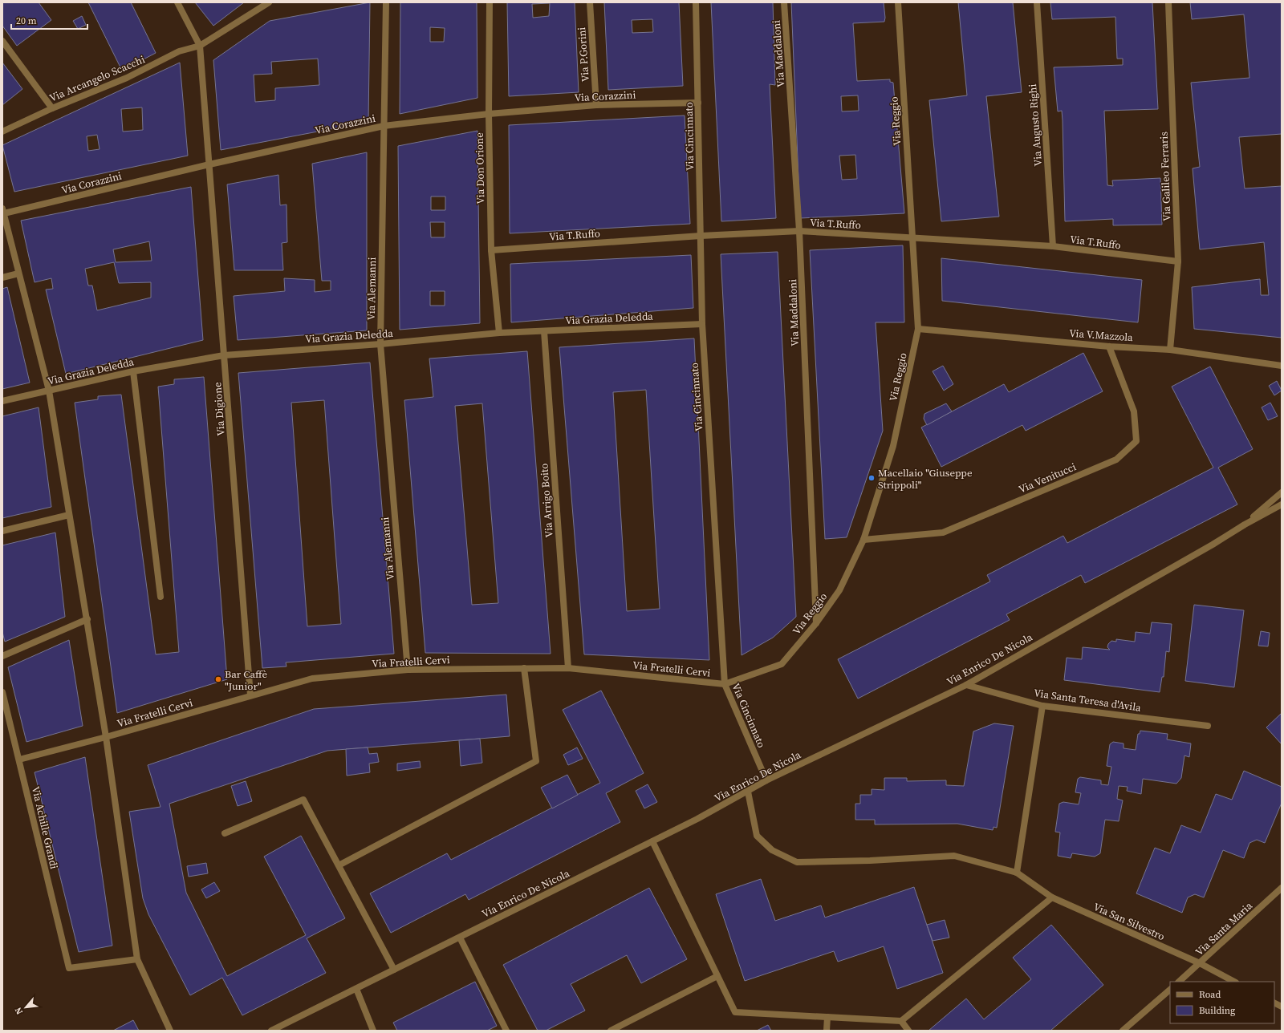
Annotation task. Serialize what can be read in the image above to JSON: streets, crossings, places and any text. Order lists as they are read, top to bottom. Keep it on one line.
{"streets":{"street":["Via Maddaloni","Via P.Gorini","Via Arcangelo Scacchi","Via Corazzini","Via Reggio","Via Augusto Righi","Via Cincinnato","Via Don Orione","Via Galileo Ferraris","Via T.Ruffo","Via Alemanni","Via Grazia Deledda","Via V.Mazzola","Via Digione","Via Venitucci","Via Arrigo Boito","Via Enrico De Nicola","Via Fratelli Cervi","Via Santa Teresa d'Avila","Via Achille Grandi","Via San Silvestro","Via Santa Maria"]},"crossings":[["Via Maddaloni","Via Reggio"],["Via Maddaloni","Via T.Ruffo"],["Via P.Gorini","Via Corazzini"],["Via Arcangelo Scacchi","Via Digione"],["Via Corazzini","Via Cincinnato"],["Via Corazzini","Via Don Orione"],["Via Corazzini","Via Alemanni"],["Via Corazzini","Via Digione"],["Via Reggio","Via Cincinnato"],["Via Reggio","Via T.Ruffo"],["Via Reggio","Via V.Mazzola"],["Via Reggio","Via Venitucci"],["Via Reggio","Via Fratelli Cervi"],["Via Augusto Righi","Via T.Ruffo"],["Via Cincinnato","Via T.Ruffo"],["Via Cincinnato","Via Grazia Deledda"],["Via Cincinnato","Via Enrico De Nicola"],["Via Cincinnato","Via Fratelli Cervi"],["Via Don Orione","Via T.Ruffo"],["Via Don Orione","Via Grazia Deledda"],["Via Galileo Ferraris","Via T.Ruffo"],["Via Galileo Ferraris","Via V.Mazzola"],["Via Alemanni","Via Grazia Deledda"],["Via Alemanni","Via Fratelli Cervi"],["Via Grazia Deledda","Via Digione"],["Via Grazia Deledda","Via Arrigo Boito"],["Via V.Mazzola","Via Venitucci"],["Via Digione","Via Fratelli Cervi"],["Via Arrigo Boito","Via Fratelli Cervi"],["Via Enrico De Nicola","Via Santa Teresa d'Avila"],["Via Fratelli Cervi","Via Achille Grandi"],["Via San Silvestro","Via Santa Maria"]],"places":["Macellaio \"Giuseppe Strippoli\"","Bar Caffè \"Junior\""],"legend":["Road","Building"],"scale_bar":"20 m","north":"bottom left"}
